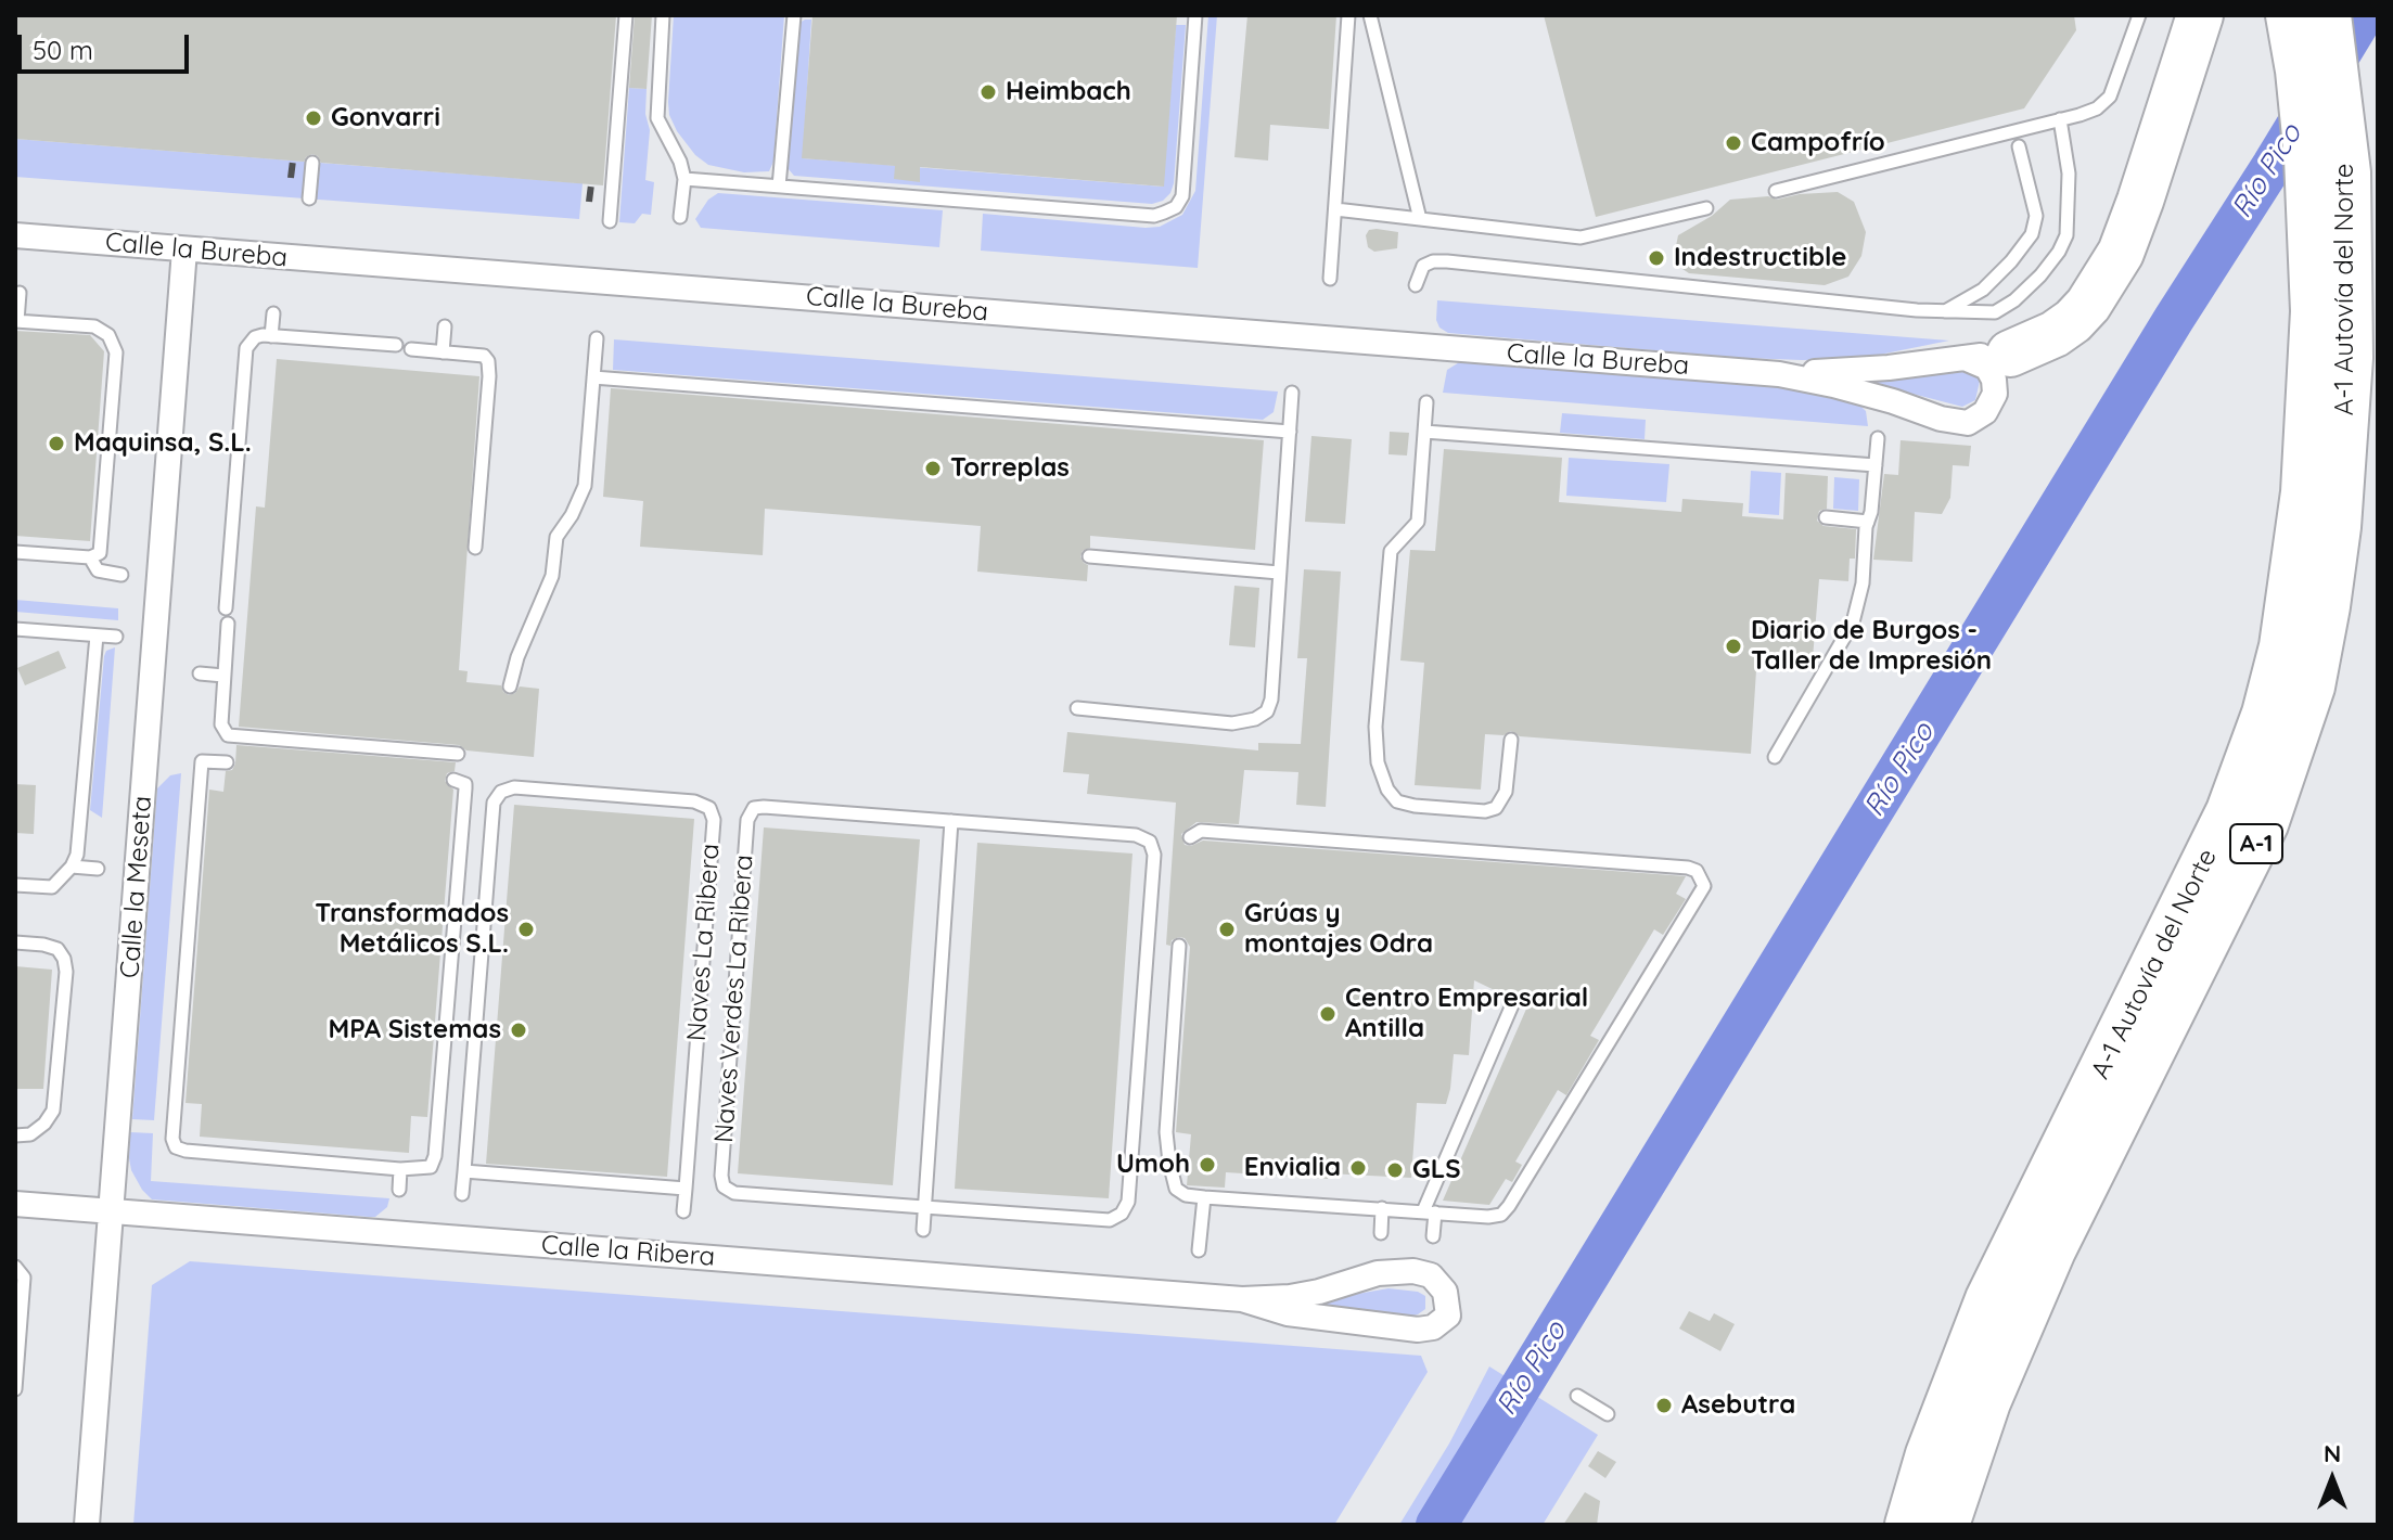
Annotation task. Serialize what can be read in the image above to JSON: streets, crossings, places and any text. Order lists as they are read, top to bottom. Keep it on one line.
{"streets":{"highway":["A-1 Autovía del Norte","A-1"],"street":["Calle la Bureba","Calle la Meseta","Calle la Ribera"],"lane":["Naves La Ribera","Naves Verdes La Ribera"]},"crossings":[["Calle la Bureba","Calle la Meseta"],["Calle la Meseta","Calle la Ribera"]],"water":["Río Pico"],"places":["Heimbach","Gonvarri","Campofrío","Indestructible","Maquinsa, S.L.","Torreplas","Diario de Burgos - Taller de Impresión","Transformados Metálicos S.L.","Grúas y montajes Odra","Centro Empresarial Antilla","MPA Sistemas","Umoh","Envialia","GLS","Asebutra"],"scale_bar":"50 m","north":"top"}
